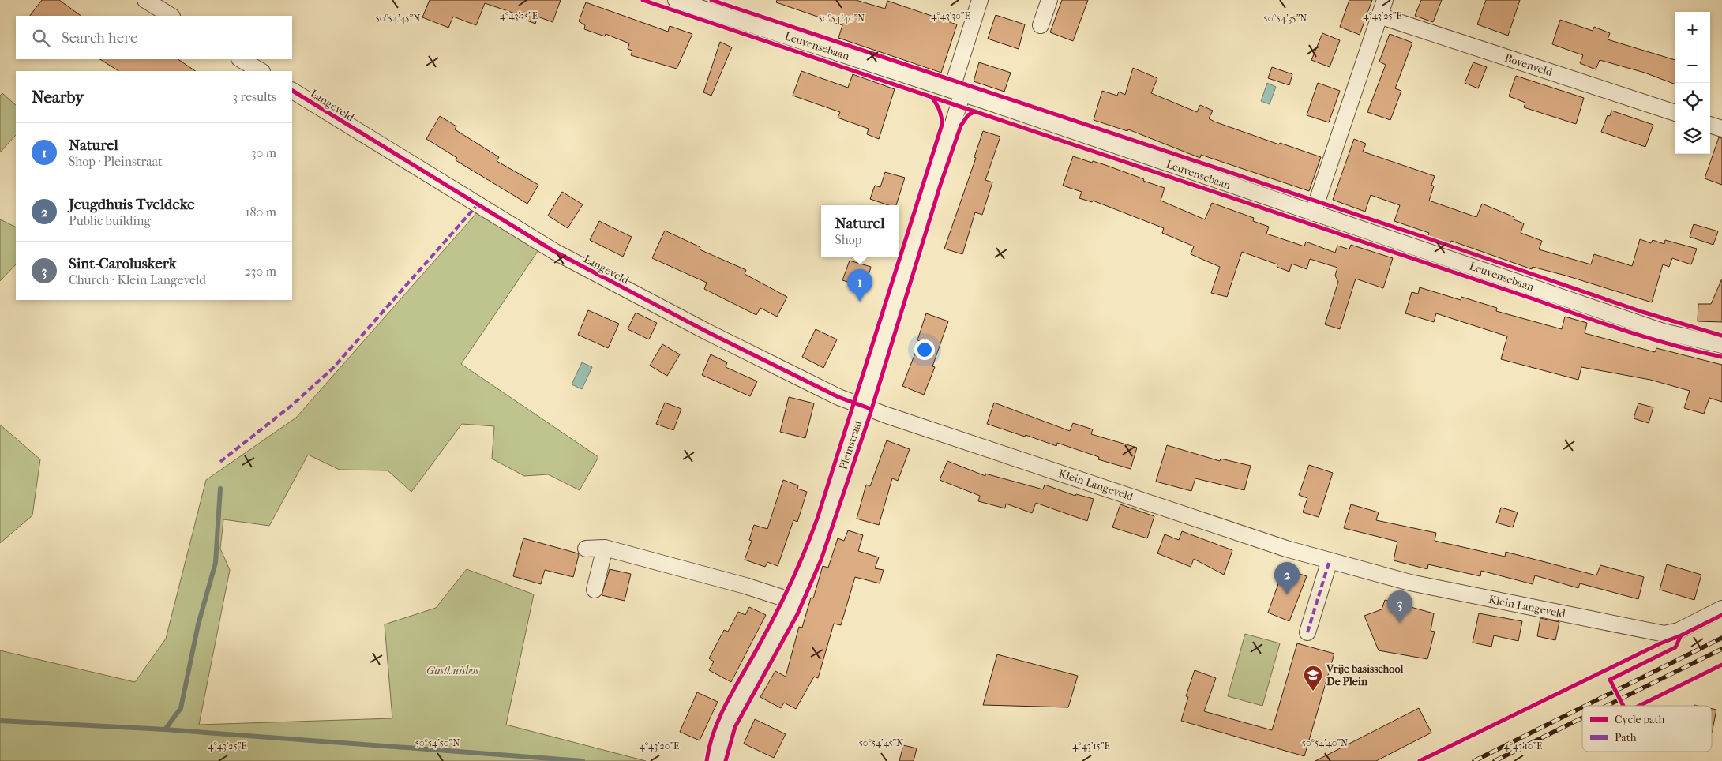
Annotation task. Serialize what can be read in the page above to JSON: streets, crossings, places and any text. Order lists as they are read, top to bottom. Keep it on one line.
{"streets":{"street":["Leuvensebaan","Bovenveld","Langeveld","Pleinstraat","Klein Langeveld"]},"crossings":[["Leuvensebaan","Pleinstraat"],["Langeveld","Pleinstraat"],["Langeveld","Klein Langeveld"],["Pleinstraat","Klein Langeveld"]],"parks":["Gasthuisbos"],"places":{"school or university":["Vrije basisschool De Plein"]},"legend":["Cycle path","Path"],"page":{"map_buttons":["+","−"],"search":"Search here","heading":["Nearby","3 results"],"list":[{"mark":"1","name":"Naturel","note":"Shop · Pleinstraat","value":"30 m"},{"mark":"2","name":"Jeugdhuis Tveldeke","note":"Public building","value":"180 m"},{"mark":"3","name":"Sint-Caroluskerk","note":"Church · Klein Langeveld","value":"230 m"}],"popup":["Naturel","Shop"],"pins":["1","2","3"]},"coordinates":["4°43'35\"E","4°43'30\"E","4°43'25\"E","50°54'45\"N","50°54'40\"N","50°54'35\"N","50°54'50\"N","4°43'20\"E","4°43'15\"E","4°43'10\"E"]}
